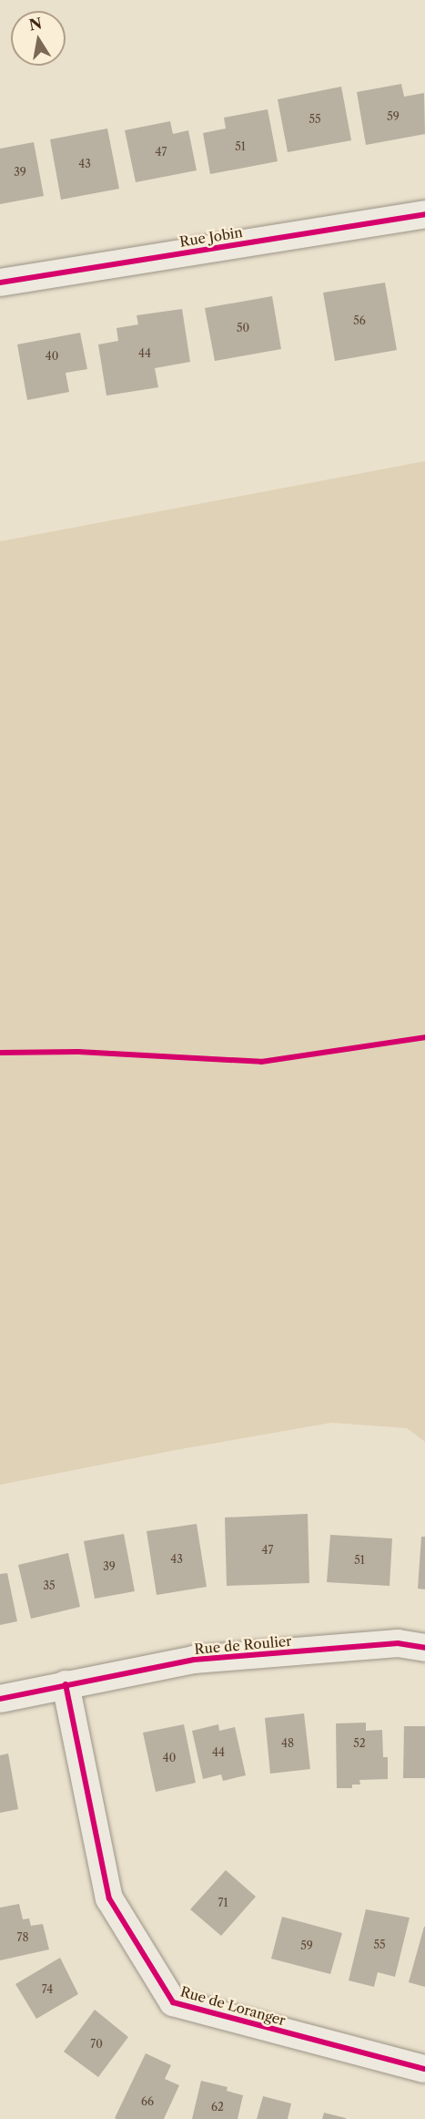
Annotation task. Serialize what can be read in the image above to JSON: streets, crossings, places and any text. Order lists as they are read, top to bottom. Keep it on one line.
{"streets":{"street":["Rue Jobin","Rue de Roulier","Rue de Loranger"]},"crossings":[["Rue de Roulier","Rue de Loranger"]],"house_numbers":["59","55","51","47","43","39","56","50","44","40","47","43","51","39","35","48","52","44","40","71","78","55","59","74","70","66","62"],"north":"top"}
